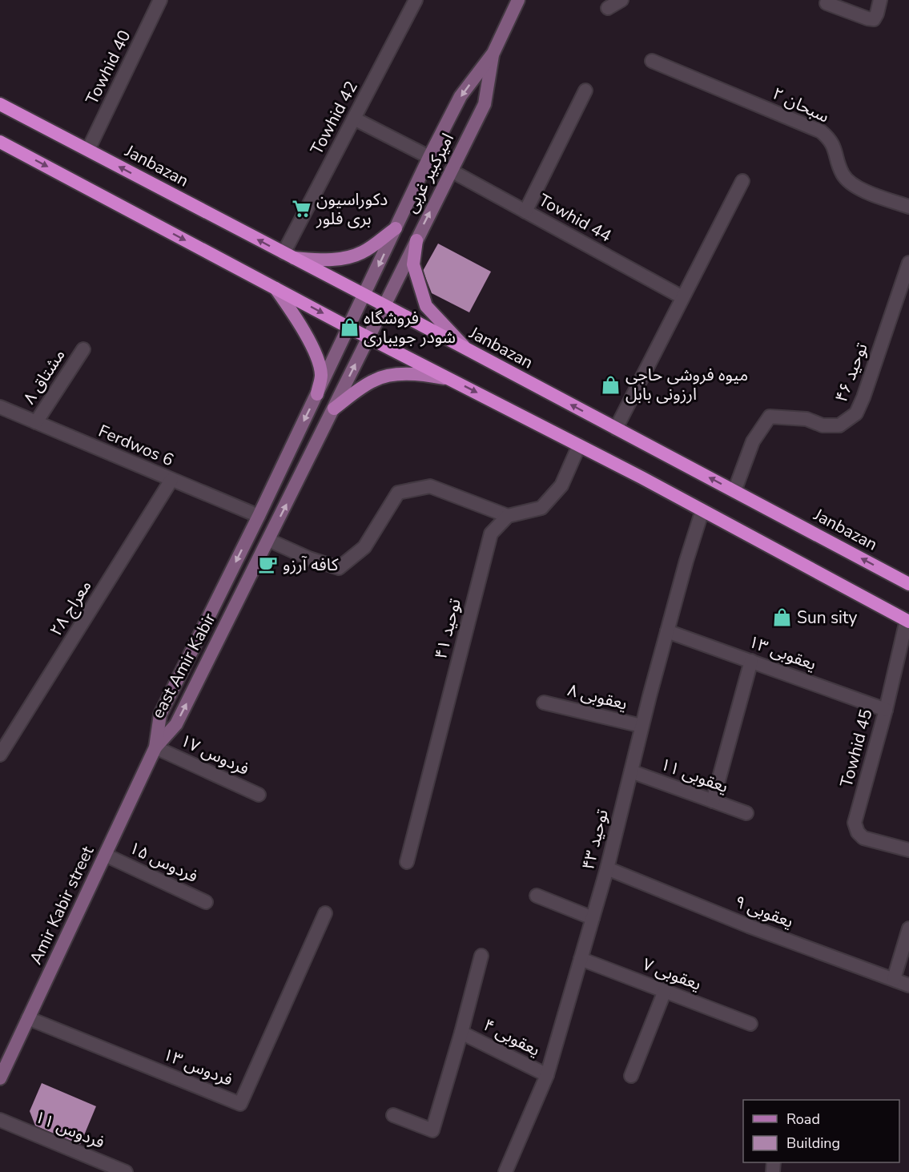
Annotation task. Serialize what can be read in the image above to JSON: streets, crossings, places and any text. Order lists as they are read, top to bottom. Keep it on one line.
{"streets":{"highway":["Janbazan"],"main road":["امیرکبیر غربی","east Amir Kabir","Amir Kabir street"],"street":["Towhid 40","سبحان ۲","Towhid 42","Towhid 44","توحید ۴۶","مشتاق ۸","Ferdwos 6","معراج ۲۸","توحید ۴۱","یعقوبی ۱۳","یعقوبی ۸","Towhid 45","فردوس ۱۷","یعقوبی ۱۱","توحید ۴۳","فردوس ۱۵","یعقوبی ۹","یعقوبی ۷","یعقوبی ۴","فردوس ۱۳","فردوس ۱۱"]},"crossings":[["Towhid 40","Janbazan"],["Towhid 42","Janbazan"],["Janbazan","امیرکبیر غربی"],["Janbazan","توحید ۴۶"],["Janbazan","east Amir Kabir"],["امیرکبیر غربی","Towhid 44"],["امیرکبیر غربی","east Amir Kabir"],["مشتاق ۸","Ferdwos 6"],["Ferdwos 6","معراج ۲۸"],["Ferdwos 6","east Amir Kabir"],["یعقوبی ۱۳","Towhid 45"],["یعقوبی ۱۳","توحید ۴۳"],["east Amir Kabir","فردوس ۱۷"],["east Amir Kabir","Amir Kabir street"],["یعقوبی ۸","توحید ۴۳"],["فردوس ۱۷","Amir Kabir street"],["یعقوبی ۱۱","توحید ۴۳"],["توحید ۴۳","یعقوبی ۹"],["توحید ۴۳","یعقوبی ۷"],["توحید ۴۳","یعقوبی ۴"],["فردوس ۱۵","Amir Kabir street"],["Amir Kabir street","فردوس ۱۳"]],"places":{"supermarket":["دکوراسیون بری فلور"],"shop":["فروشگاه شودر جویباری","میوه فروشی حاجی ارزونی بابل","Sun sity"],"cafe":["کافه آرزو"]},"legend":["Road","Building"]}
